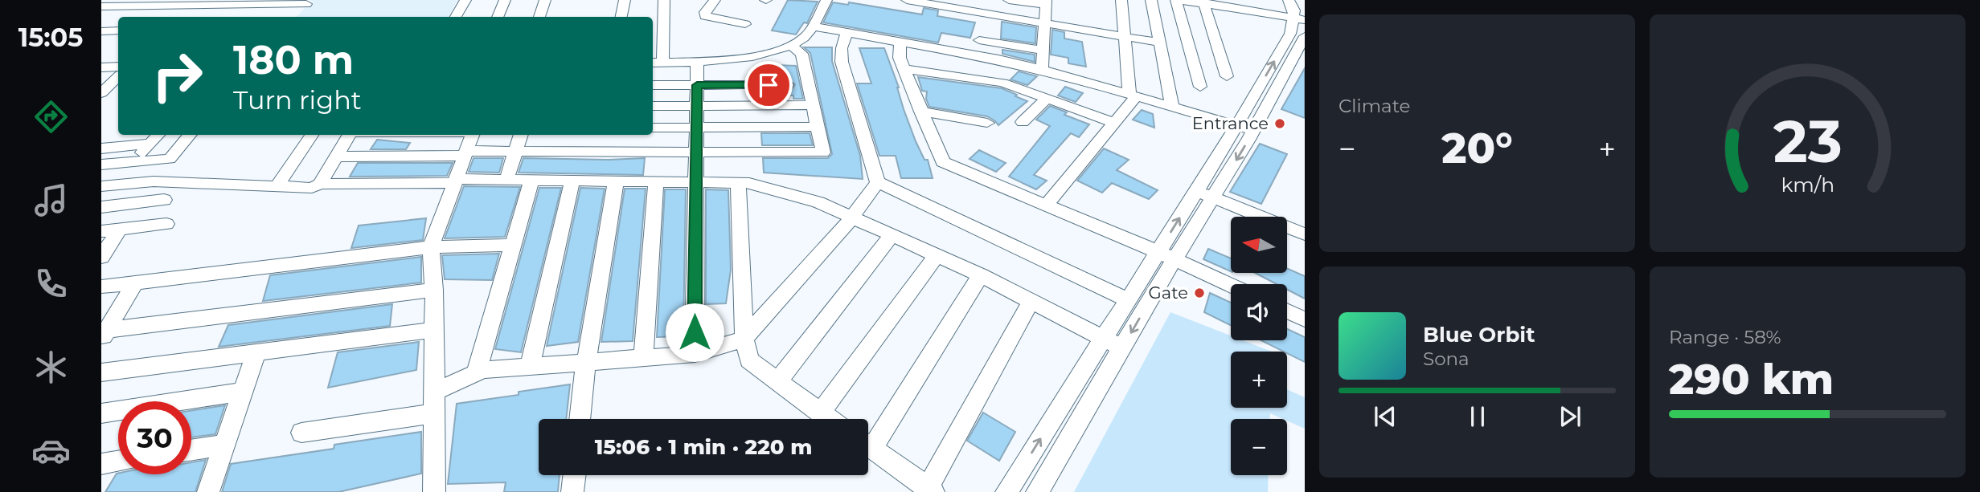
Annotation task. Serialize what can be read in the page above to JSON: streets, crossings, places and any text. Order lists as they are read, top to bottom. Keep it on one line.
{"places":["Entrance","Gate"],"north":"left","page":{"tabs":"15:05","tile":["Climate",["Range · 58%","290 km"]],"turn":["180 m","Turn right"],"heat":["−","20°","+"],"map_buttons":["+","−"],"song":["Blue Orbit","Sona"],"limit":"30","trip":"15:06 · 1 min · 220 m","gauge":["23","km/h"]}}
